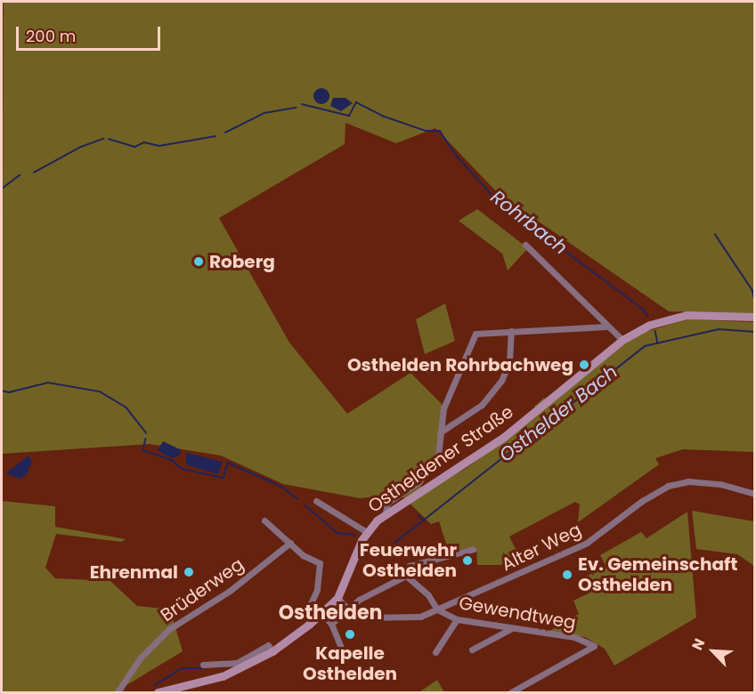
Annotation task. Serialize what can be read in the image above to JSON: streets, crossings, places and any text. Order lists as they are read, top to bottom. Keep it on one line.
{"streets":{"main road":["Ostheldener Straße"],"street":["Alter Weg","Brüderweg","Gewendtweg"]},"crossings":[["Alter Weg","Gewendtweg"]],"districts":["Osthelden"],"water":["Rohrbach","Osthelder Bach"],"places":["Roberg","Osthelden Rohrbachweg","Feuerwehr Osthelden","Ehrenmal","Ev. Gemeinschaft Osthelden","Kapelle Osthelden"],"scale_bar":"200 m","north":"top left"}
